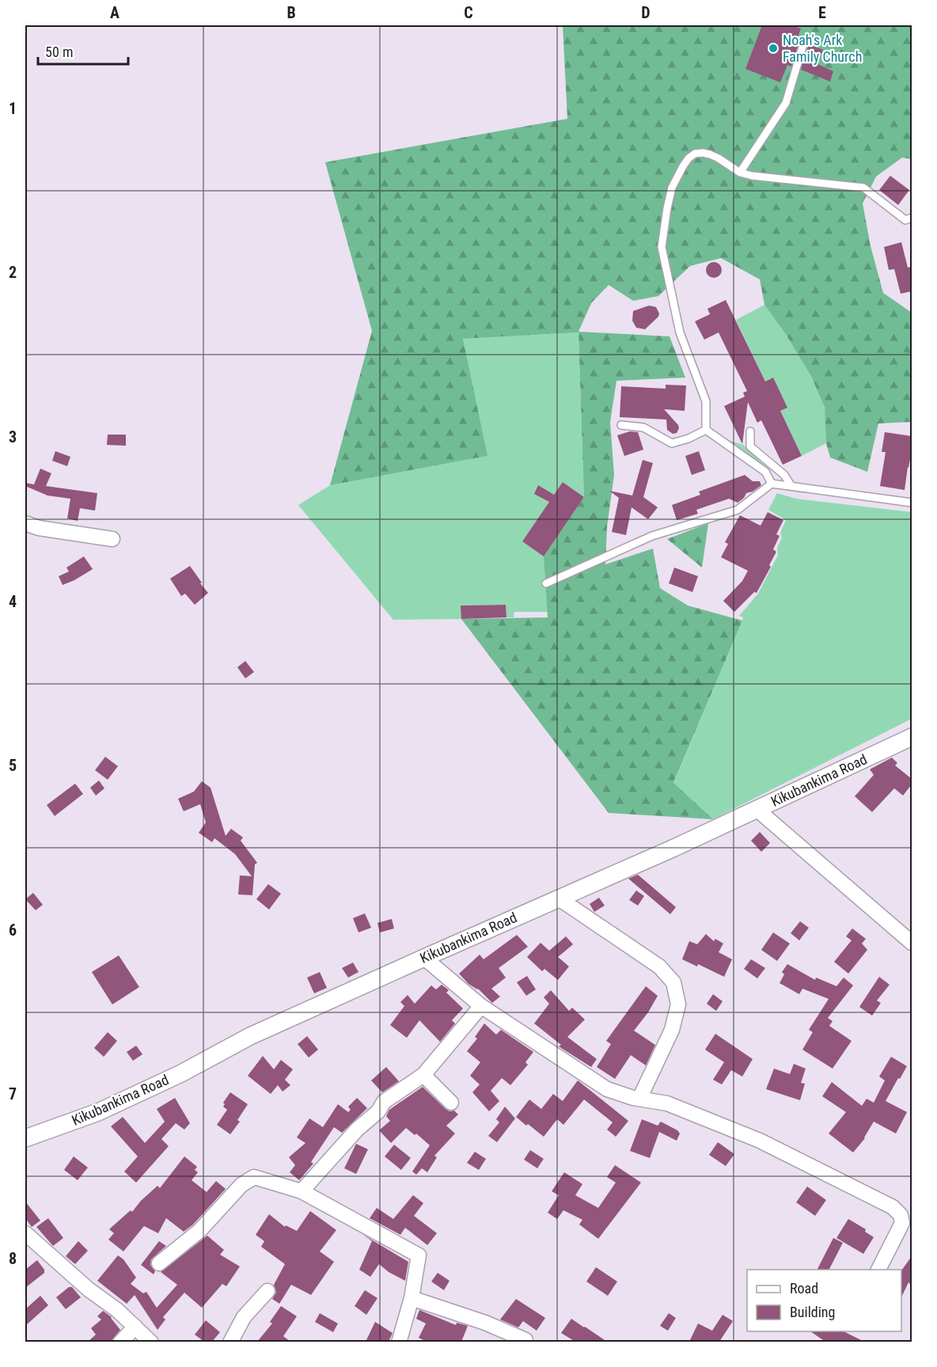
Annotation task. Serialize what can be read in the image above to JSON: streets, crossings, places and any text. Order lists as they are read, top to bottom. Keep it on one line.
{"streets":{"street":["Kikubankima Road"]},"places":["Noah's Ark Family Church"],"legend":["Road","Building"],"scale_bar":"50 m","grid":{"columns":["A","B","C","D","E"],"rows":["1","2","3","4","5","6","7","8"]}}
